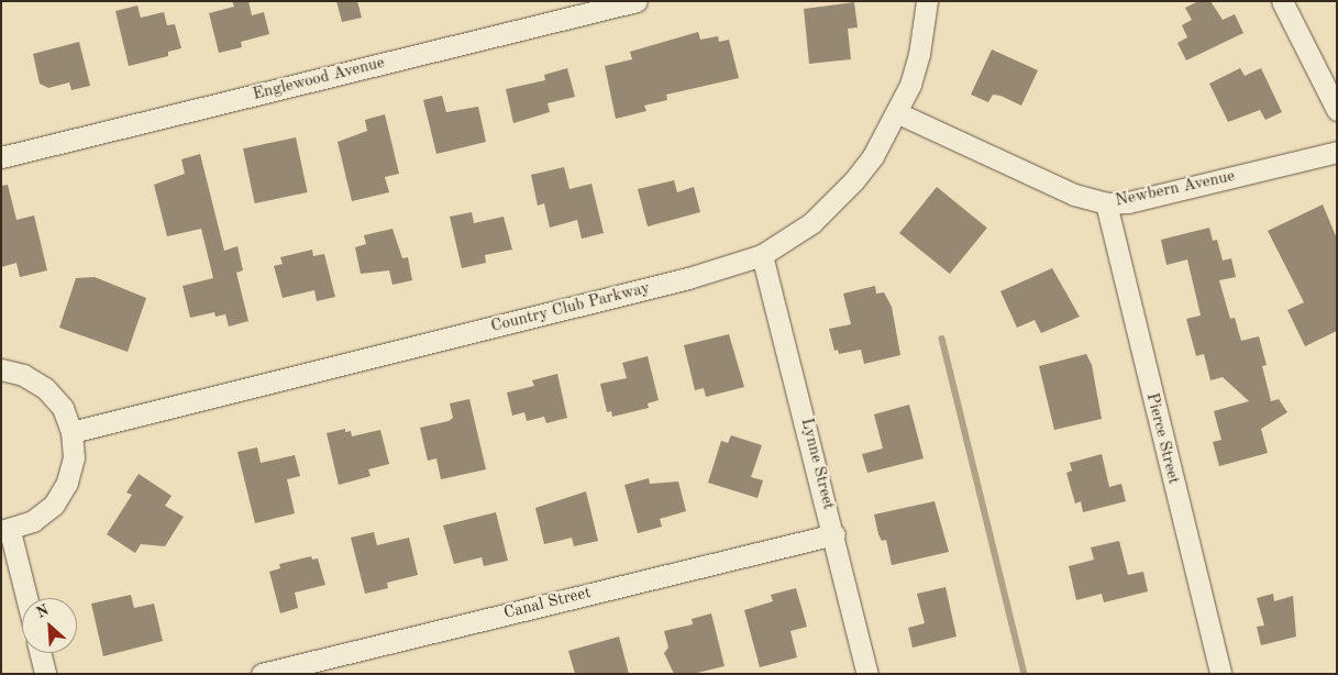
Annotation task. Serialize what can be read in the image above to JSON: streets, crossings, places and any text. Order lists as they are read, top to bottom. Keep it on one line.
{"streets":{"street":["Englewood Avenue","Newbern Avenue","Country Club Parkway","Pierce Street","Lynne Street","Canal Street"]},"crossings":[["Newbern Avenue","Country Club Parkway"],["Newbern Avenue","Pierce Street"],["Country Club Parkway","Lynne Street"],["Lynne Street","Canal Street"]],"north":"top left"}
